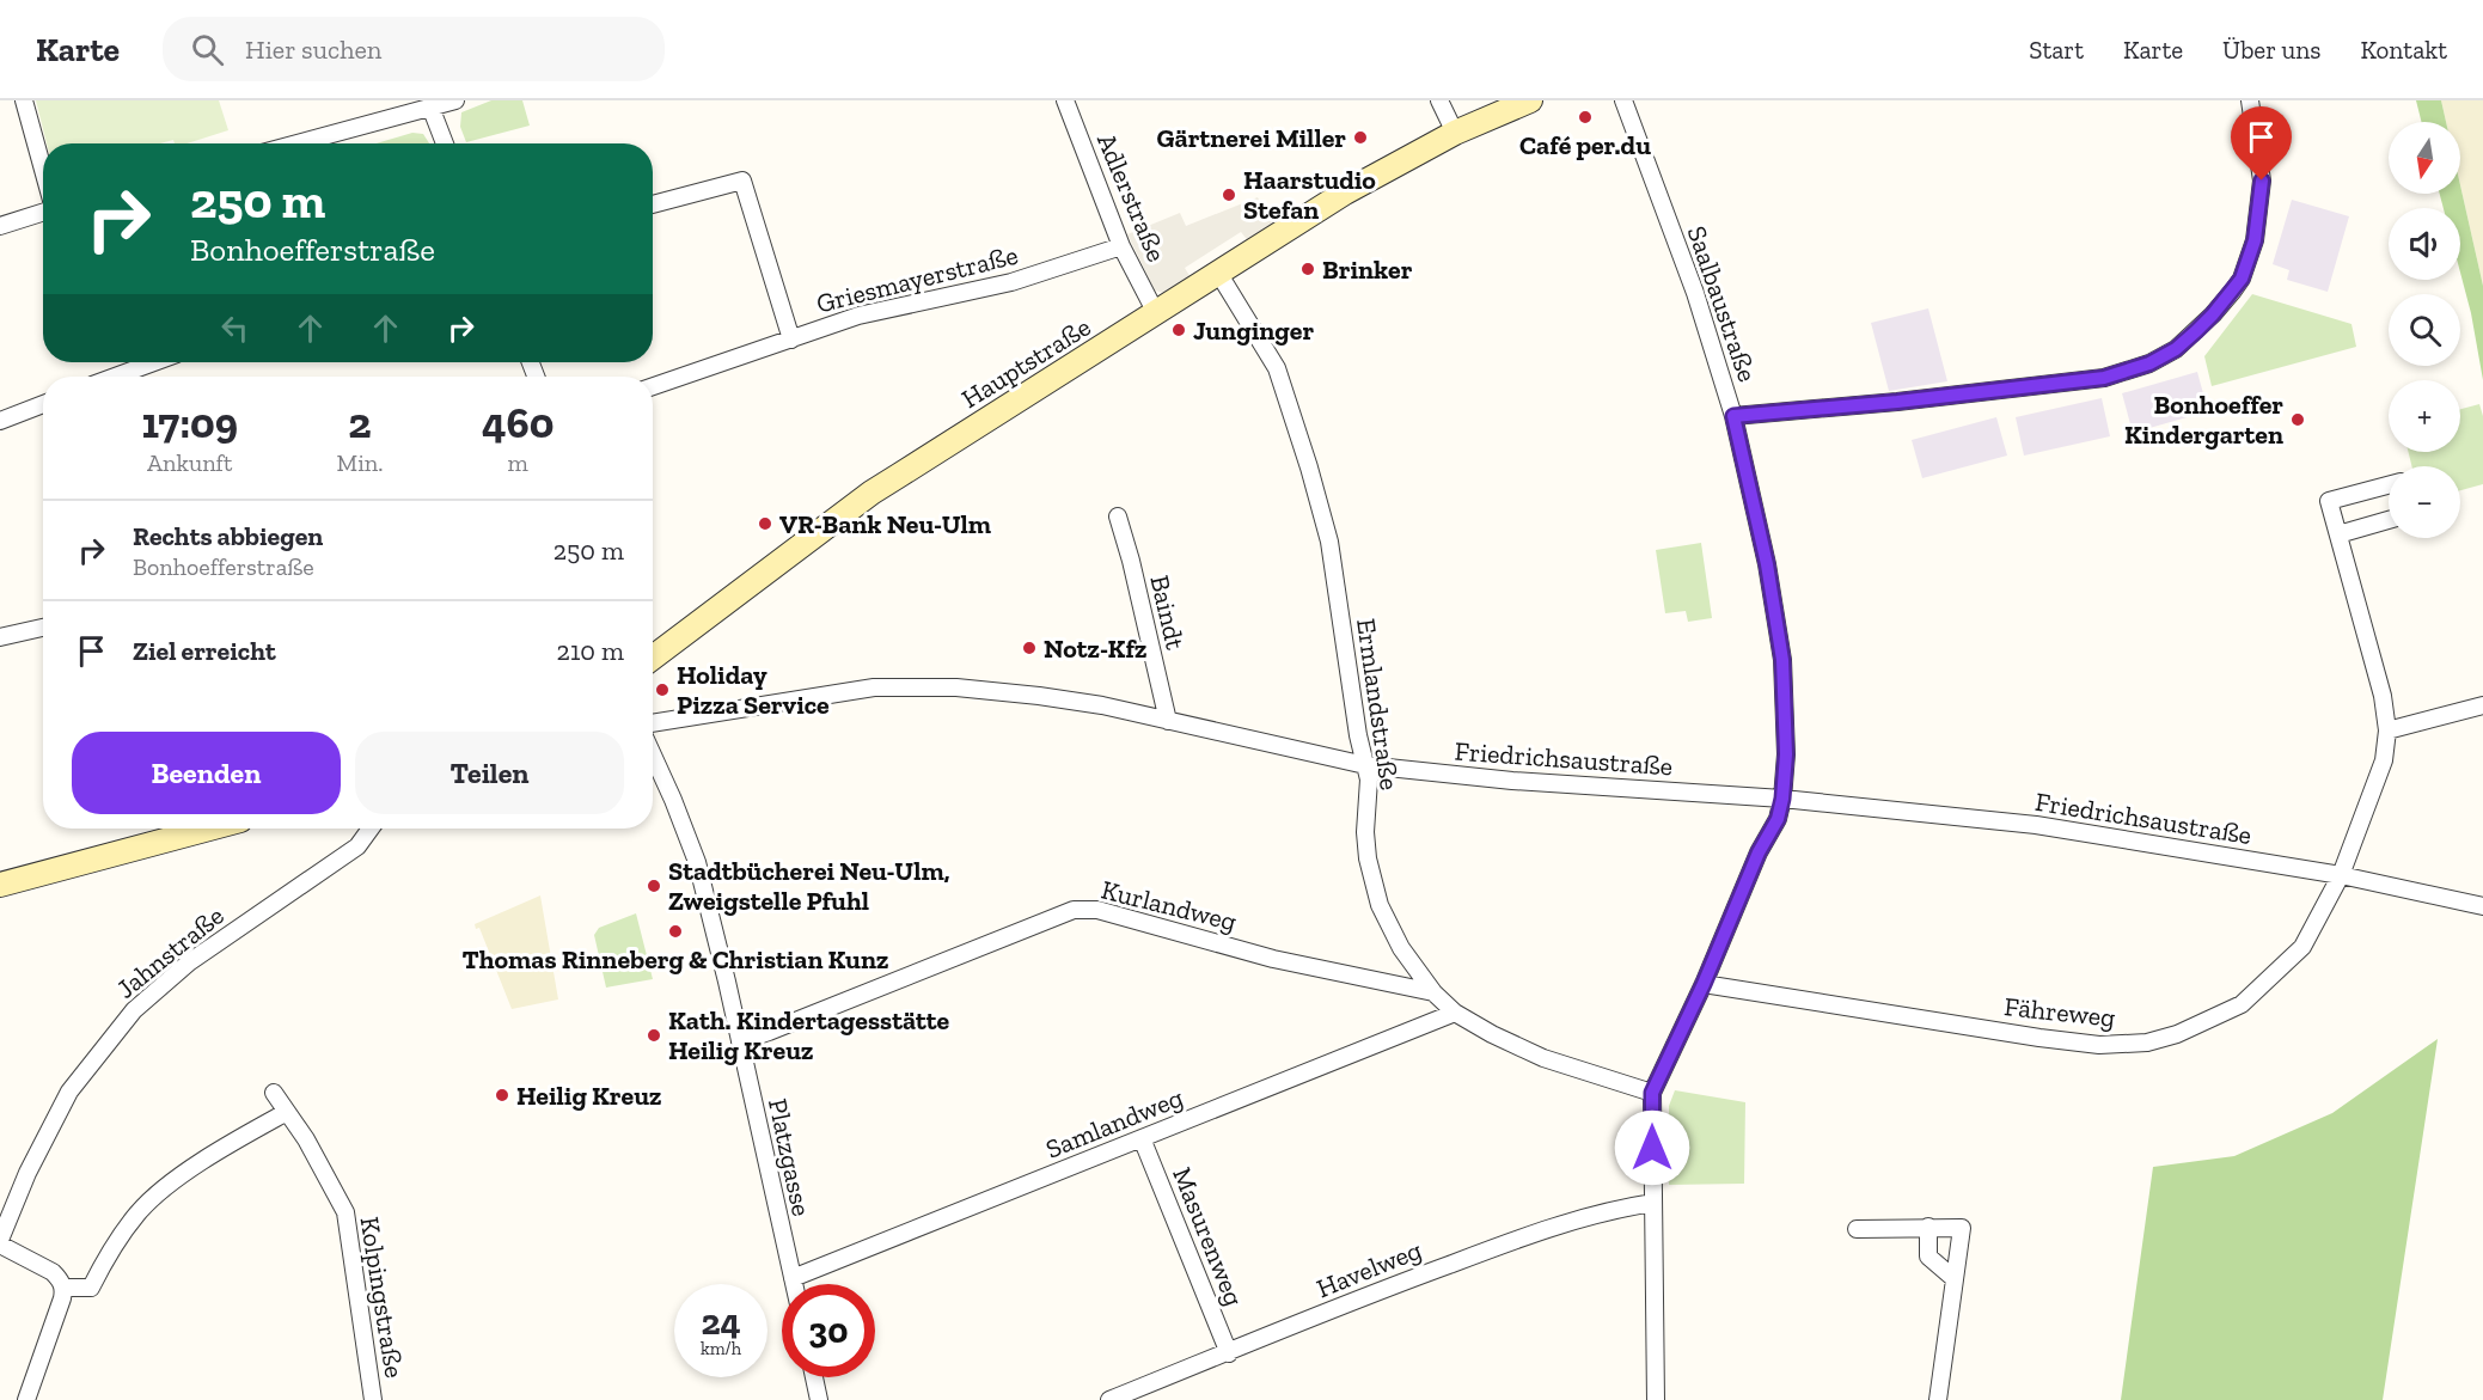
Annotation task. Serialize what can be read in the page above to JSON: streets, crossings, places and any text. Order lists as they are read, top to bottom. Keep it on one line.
{"streets":{"street":["Adlerstraße","Griesmayerstraße","Saalbaustraße","Hauptstraße","Baindt","Ermlandstraße","Friedrichsaustraße","Kurlandweg","Jahnstraße","Fähreweg","Samlandweg","Platzgasse","Masurenweg","Havelweg","Kolpingstraße"]},"crossings":[["Adlerstraße","Griesmayerstraße"],["Adlerstraße","Hauptstraße"],["Saalbaustraße","Ermlandstraße"],["Saalbaustraße","Friedrichsaustraße"],["Saalbaustraße","Fähreweg"],["Saalbaustraße","Havelweg"],["Hauptstraße","Ermlandstraße"],["Baindt","Friedrichsaustraße"],["Ermlandstraße","Friedrichsaustraße"],["Ermlandstraße","Kurlandweg"],["Ermlandstraße","Samlandweg"],["Friedrichsaustraße","Fähreweg"],["Kurlandweg","Platzgasse"],["Samlandweg","Platzgasse"],["Samlandweg","Masurenweg"],["Masurenweg","Havelweg"]],"places":["Café per.du","Gärtnerei Miller","Haarstudio Stefan","Brinker","Junginger","Bonhoeffer Kindergarten","VR-Bank Neu-Ulm","Notz-Kfz","Holiday Pizza Service","Stadtbücherei Neu-Ulm, Zweigstelle Pfuhl","Thomas Rinneberg & Christian Kunz","Kath. Kindertagesstätte Heilig Kreuz","Heilig Kreuz"],"north":"bottom","page":{"header":"Karte","search":"Hier suchen","nav":["Start","Karte","Über uns","Kontakt"],"map_buttons":["+","−"],"turn":["250 m","Bonhoefferstraße"],"eta":["17:09","Ankunft","2","Min.","460","m"],"list":[{"name":"Rechts abbiegen","note":"Bonhoefferstraße","value":"250 m"},{"name":"Ziel erreicht","value":"210 m"}],"buttons":["Beenden","Teilen"],"speed":"24 km/h","limit":"30"}}
